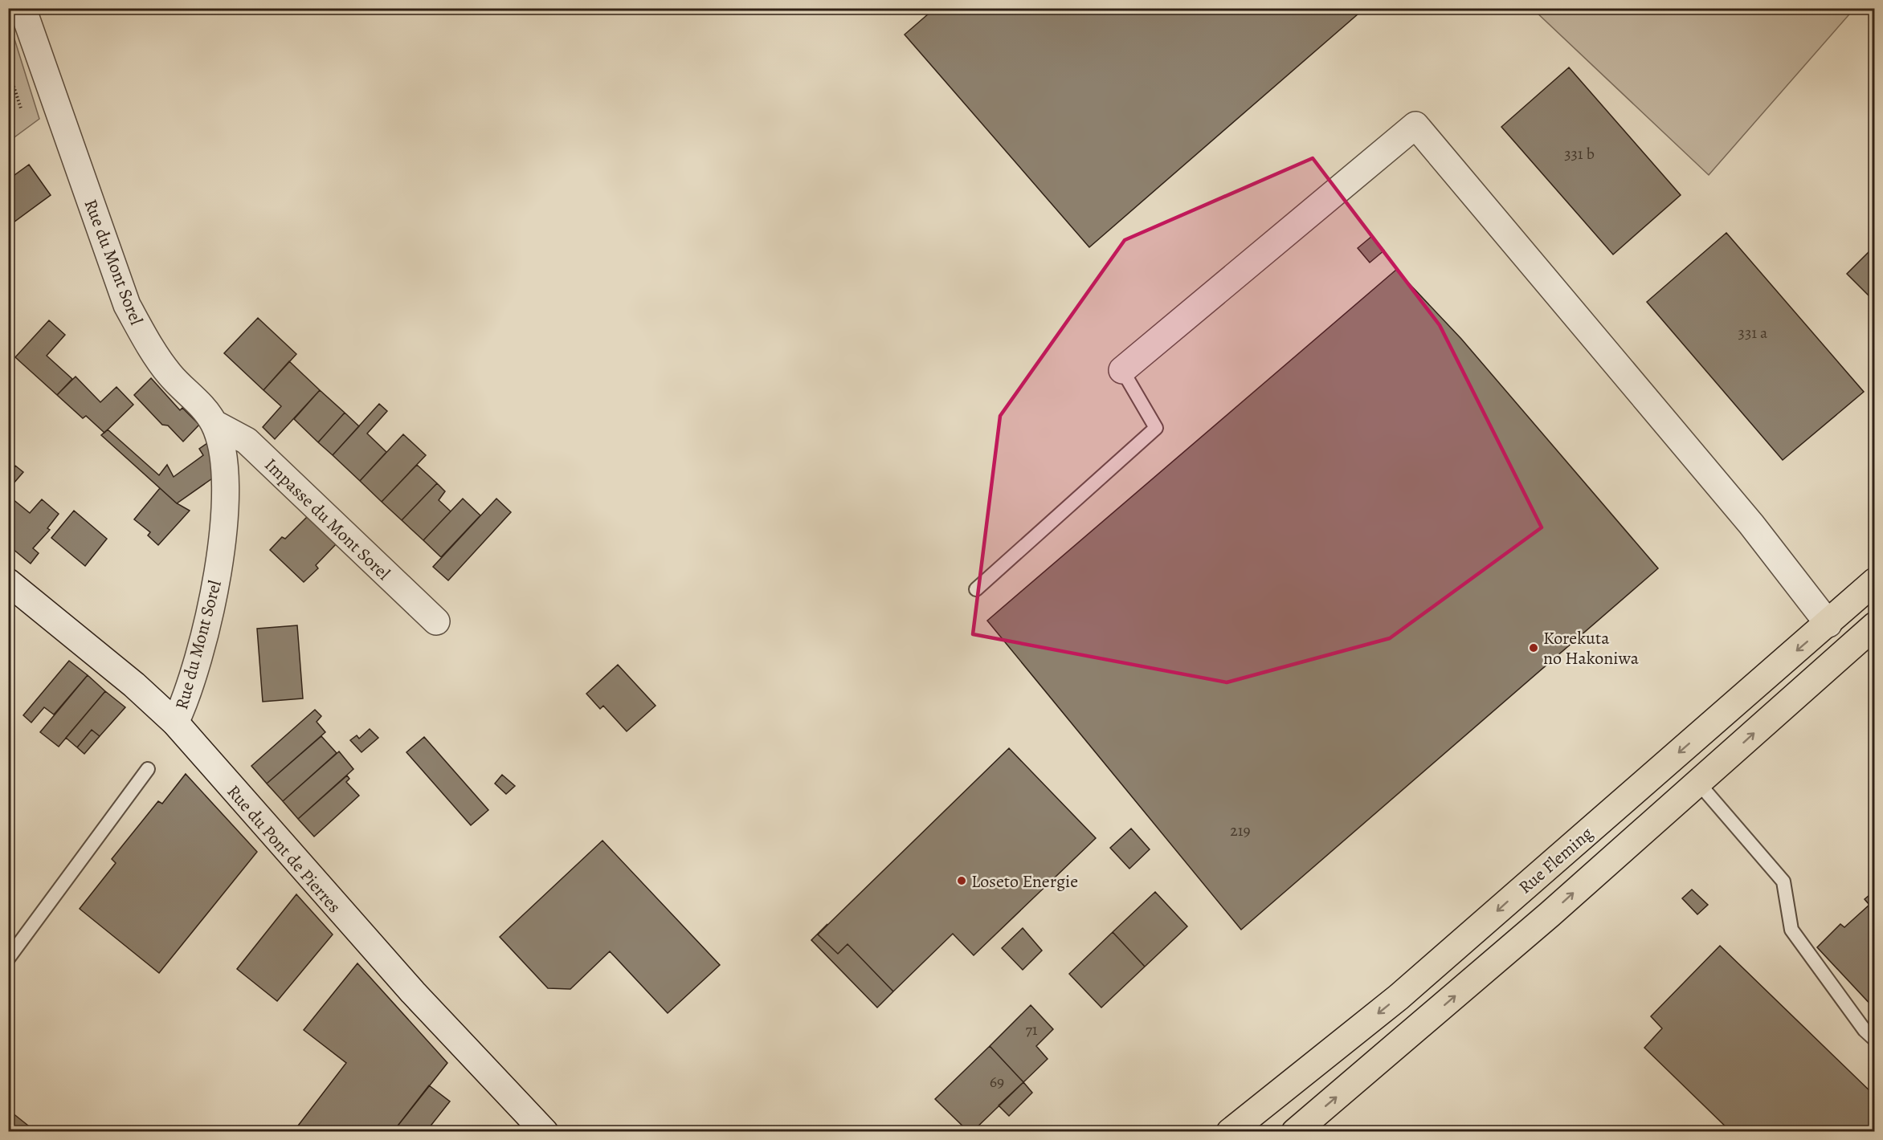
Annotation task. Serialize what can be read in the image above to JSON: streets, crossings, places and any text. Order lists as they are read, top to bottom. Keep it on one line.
{"streets":{"main road":["Rue Fleming"],"street":["Rue du Mont Sorel","Impasse du Mont Sorel","Rue du Pont de Pierres"]},"crossings":[["Rue du Mont Sorel","Impasse du Mont Sorel"],["Rue du Mont Sorel","Rue du Pont de Pierres"]],"places":["Korekuta no Hakoniwa","Loseto Energie"],"house_numbers":["331 b","331 a","219","71","69"]}
